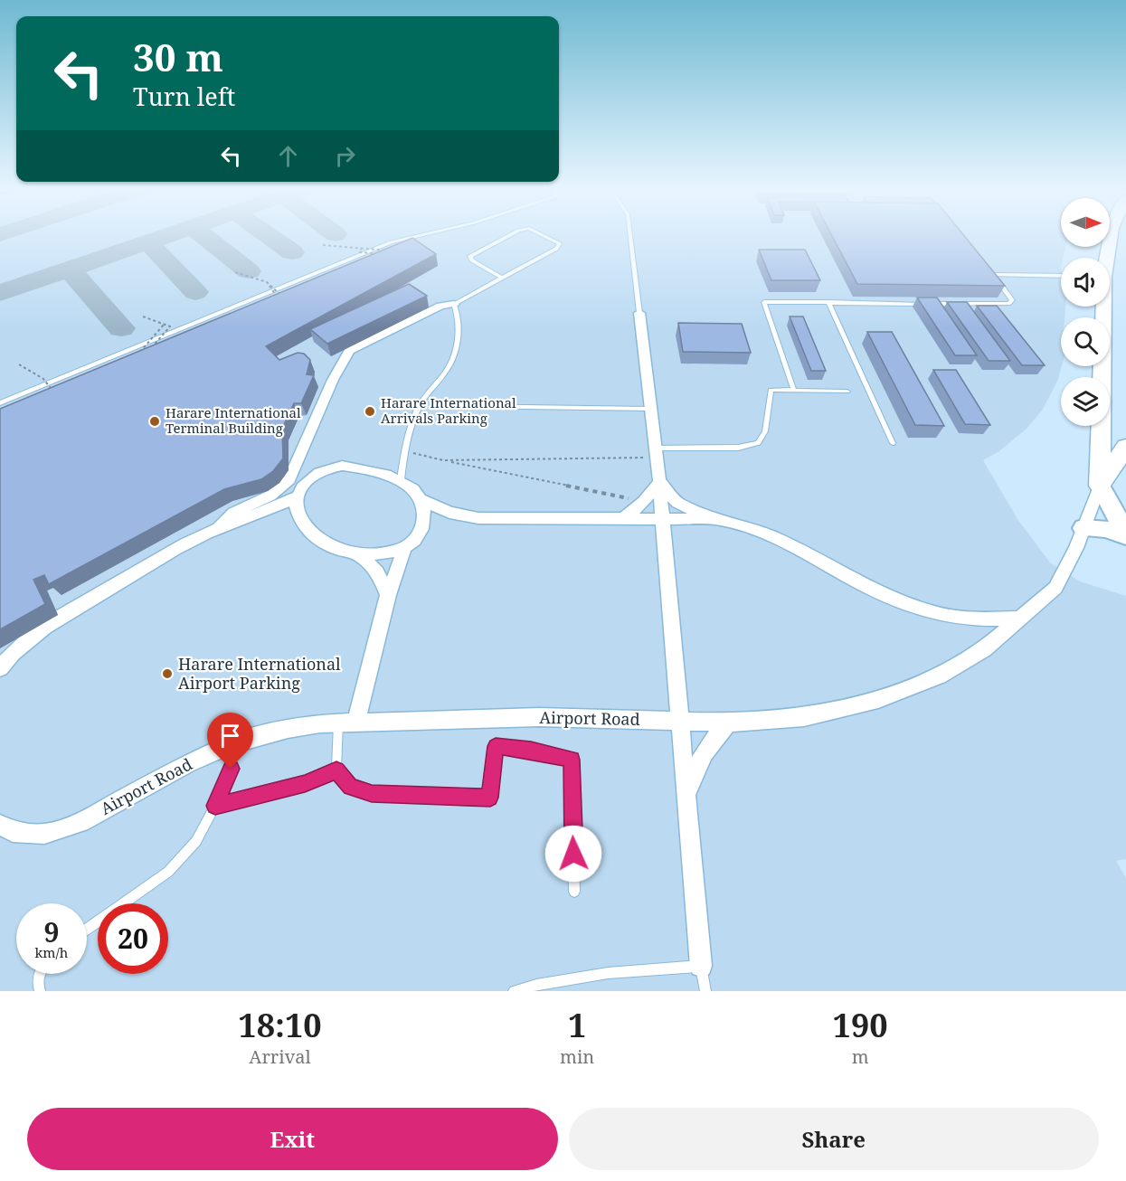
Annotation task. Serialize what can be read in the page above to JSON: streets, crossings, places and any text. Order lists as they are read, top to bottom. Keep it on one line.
{"streets":{"street":["Airport Road"]},"places":["Harare International Arrivals Parking","Harare International Terminal Building","Harare International Airport Parking"],"north":"right","page":{"turn":["30 m","Turn left"],"speed":"9 km/h","limit":"20","eta":["18:10","Arrival","1","min","190","m"],"buttons":["Exit","Share"]}}
